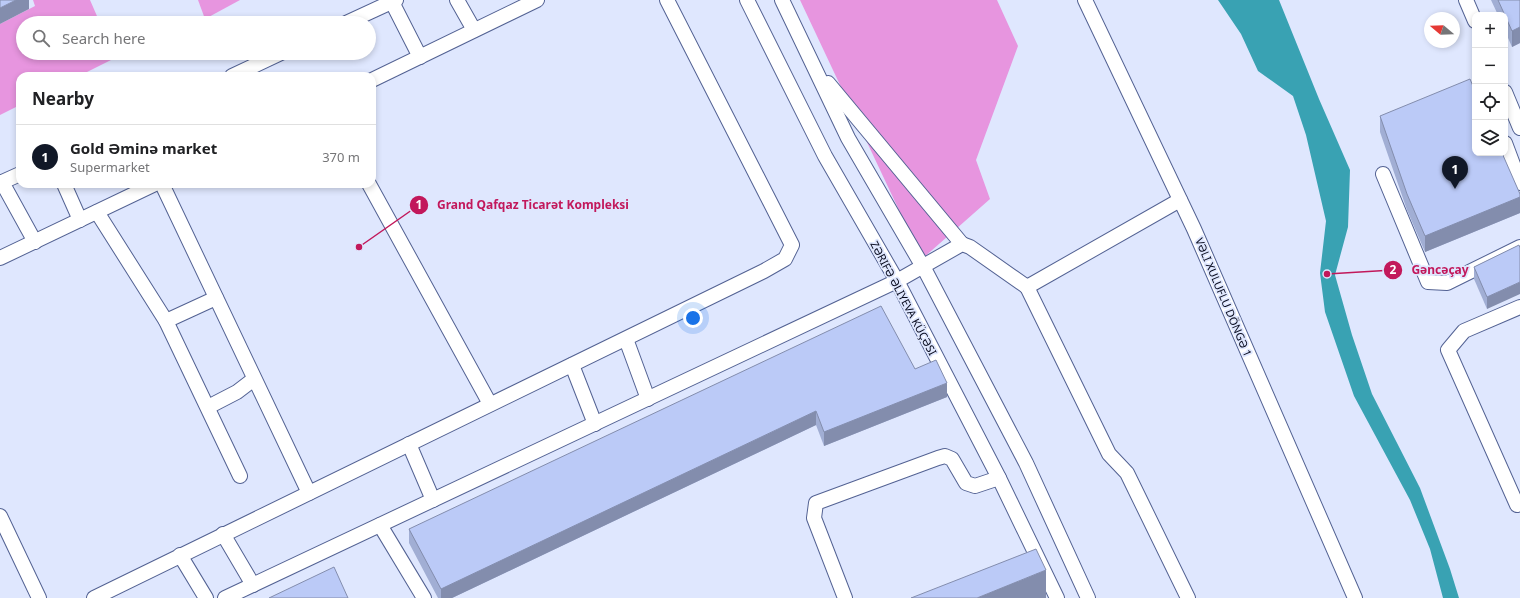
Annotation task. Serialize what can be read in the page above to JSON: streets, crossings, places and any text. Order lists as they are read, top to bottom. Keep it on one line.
{"streets":{"street":["VƏLI XULUFLU DÖNGƏ 1","ZƏRIFƏ ƏLIYEVA KÜÇƏSI"]},"places":["Grand Qafqaz Ticarət Kompleksi","Gəncəçay"],"north":"left","page":{"map_buttons":["+","−"],"search":"Search here","heading":"Nearby","list":[{"mark":"1","name":"Gold Əminə market","note":"Supermarket","value":"370 m"}],"pins":"1"}}
